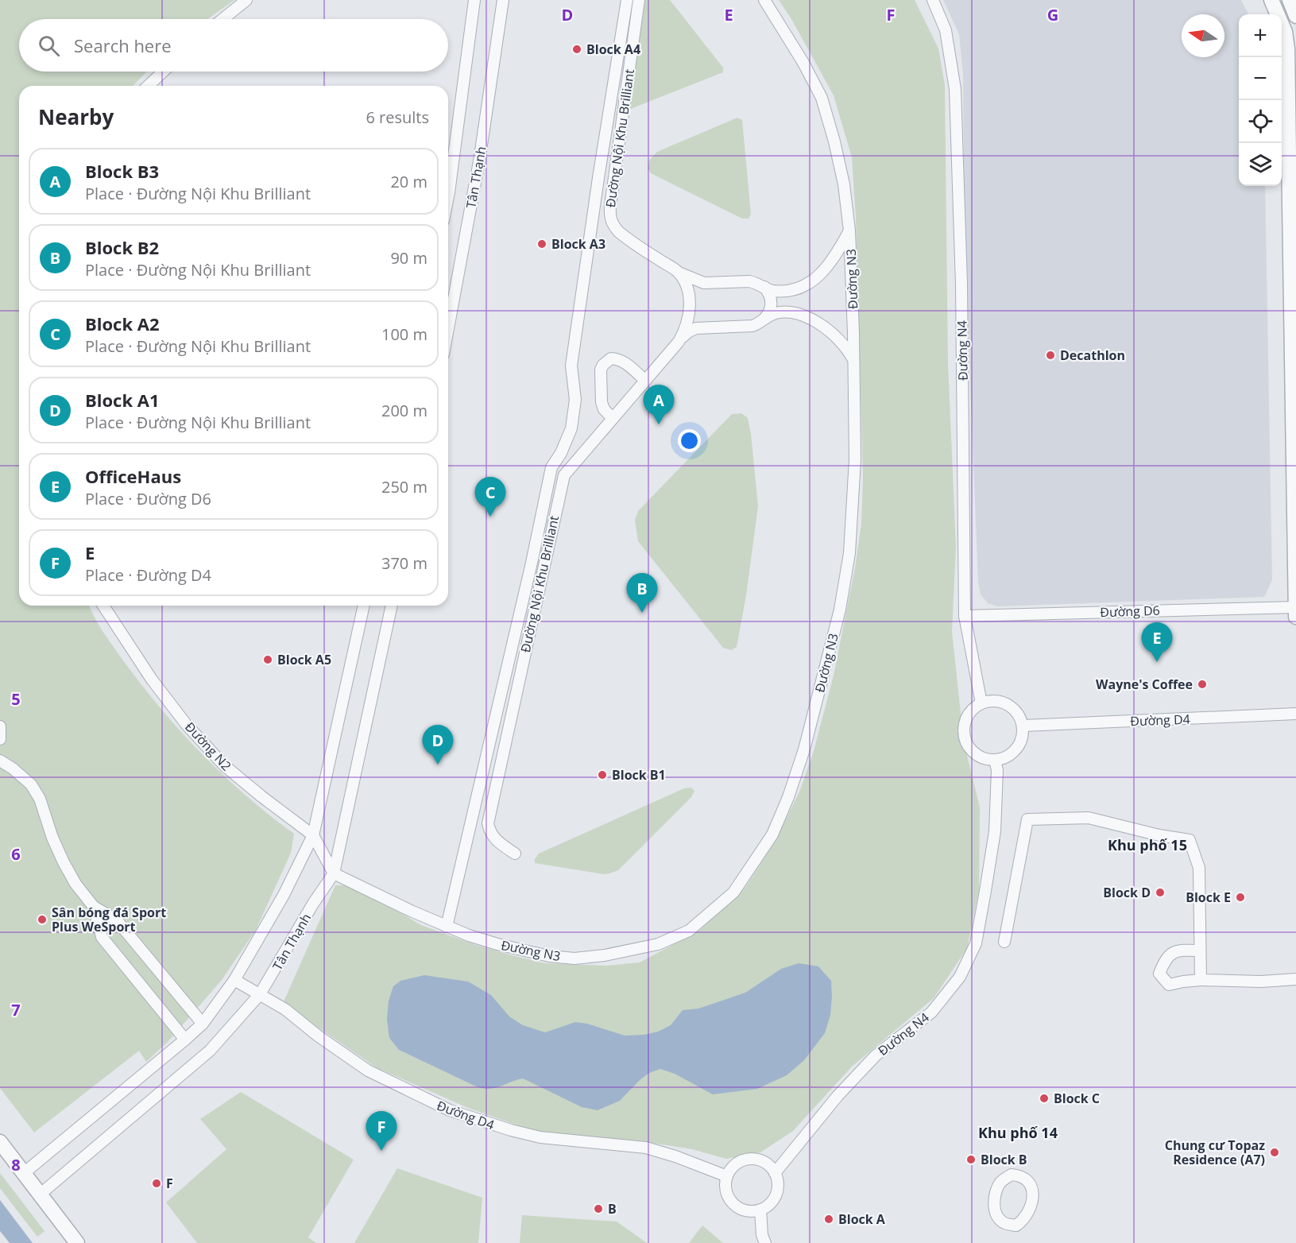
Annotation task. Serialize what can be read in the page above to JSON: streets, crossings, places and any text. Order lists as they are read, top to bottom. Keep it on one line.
{"streets":{"street":["Đường Nội Khu Brilliant","Tân Thạnh","Đường N3","Đường N4","Đường D6","Đường D4","Đường N2"]},"crossings":[["Đường Nội Khu Brilliant","Đường N3"],["Tân Thạnh","Đường N3"],["Tân Thạnh","Đường D4"],["Tân Thạnh","Đường N2"],["Đường N3","Đường N2"],["Đường N4","Đường D6"],["Đường N4","Đường D4"]],"districts":["Khu phố 15","Khu phố 14"],"places":["Block A4","Block A3","Decathlon","Block A5","Wayne's Coffee","Block B1","Block D","Block E","Sân bóng đá Sport Plus WeSport","Block C","Chung cư Topaz Residence (A7)","Block B","F","B","Block A"],"north":"left","page":{"map_buttons":["+","−"],"search":"Search here","heading":["Nearby","6 results"],"list":[{"mark":"A","name":"Block B3","note":"Place · Đường Nội Khu Brilliant","value":"20 m"},{"mark":"B","name":"Block B2","note":"Place · Đường Nội Khu Brilliant","value":"90 m"},{"mark":"C","name":"Block A2","note":"Place · Đường Nội Khu Brilliant","value":"100 m"},{"mark":"D","name":"Block A1","note":"Place · Đường Nội Khu Brilliant","value":"200 m"},{"mark":"E","name":"OfficeHaus","note":"Place · Đường D6","value":"250 m"},{"mark":"F","name":"E","note":"Place · Đường D4","value":"370 m"}],"pins":["A","C","B","E","D","F"]},"grid":{"columns":["D","E","F","G"],"rows":["5","6","7","8"]}}
